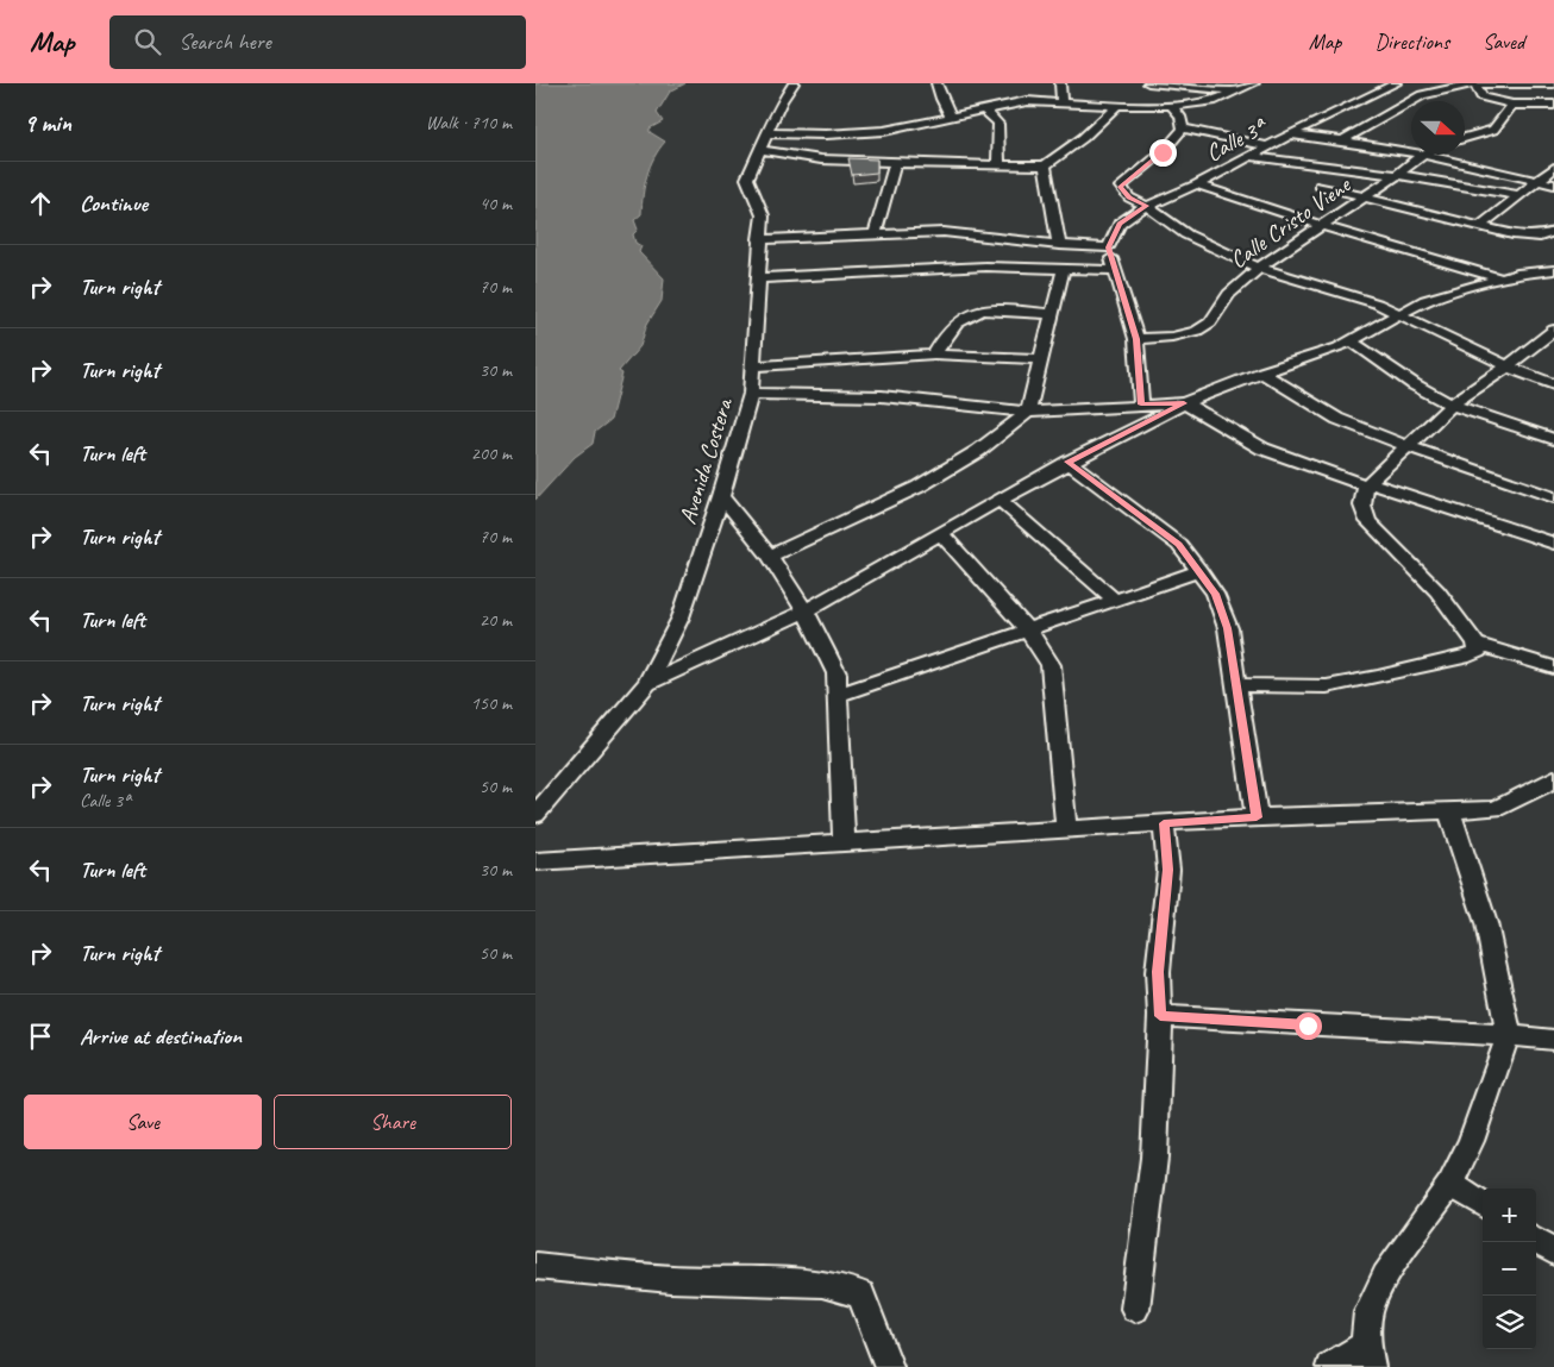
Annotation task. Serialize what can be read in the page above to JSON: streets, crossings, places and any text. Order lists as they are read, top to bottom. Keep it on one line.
{"streets":{"street":["Calle 3ª","Calle Cristo Viene","Avenida Costera"]},"north":"right","page":{"header":"Map","search":"Search here","nav":["Map","Directions","Saved"],"heading":["9 min","Walk · 710 m"],"list":[["Continue","40 m"],["Turn right","70 m"],["Turn right","30 m"],["Turn left","200 m"],["Turn right","70 m"],["Turn left","20 m"],["Turn right","150 m"],["Turn right","Calle 3ª","50 m"],["Turn left","30 m"],["Turn right","50 m"],"Arrive at destination"],"buttons":["Save","Share"],"map_buttons":["+","−"]}}
